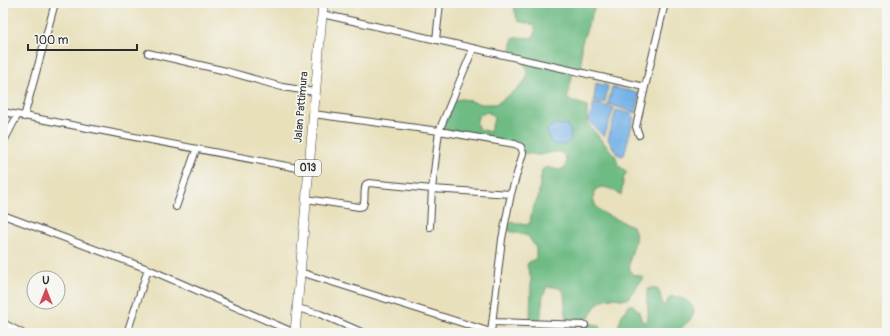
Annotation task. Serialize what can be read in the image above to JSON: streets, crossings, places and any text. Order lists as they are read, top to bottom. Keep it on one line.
{"streets":{"main road":["Jalan Pattimura","013"]},"scale_bar":"100 m","north":"top"}
